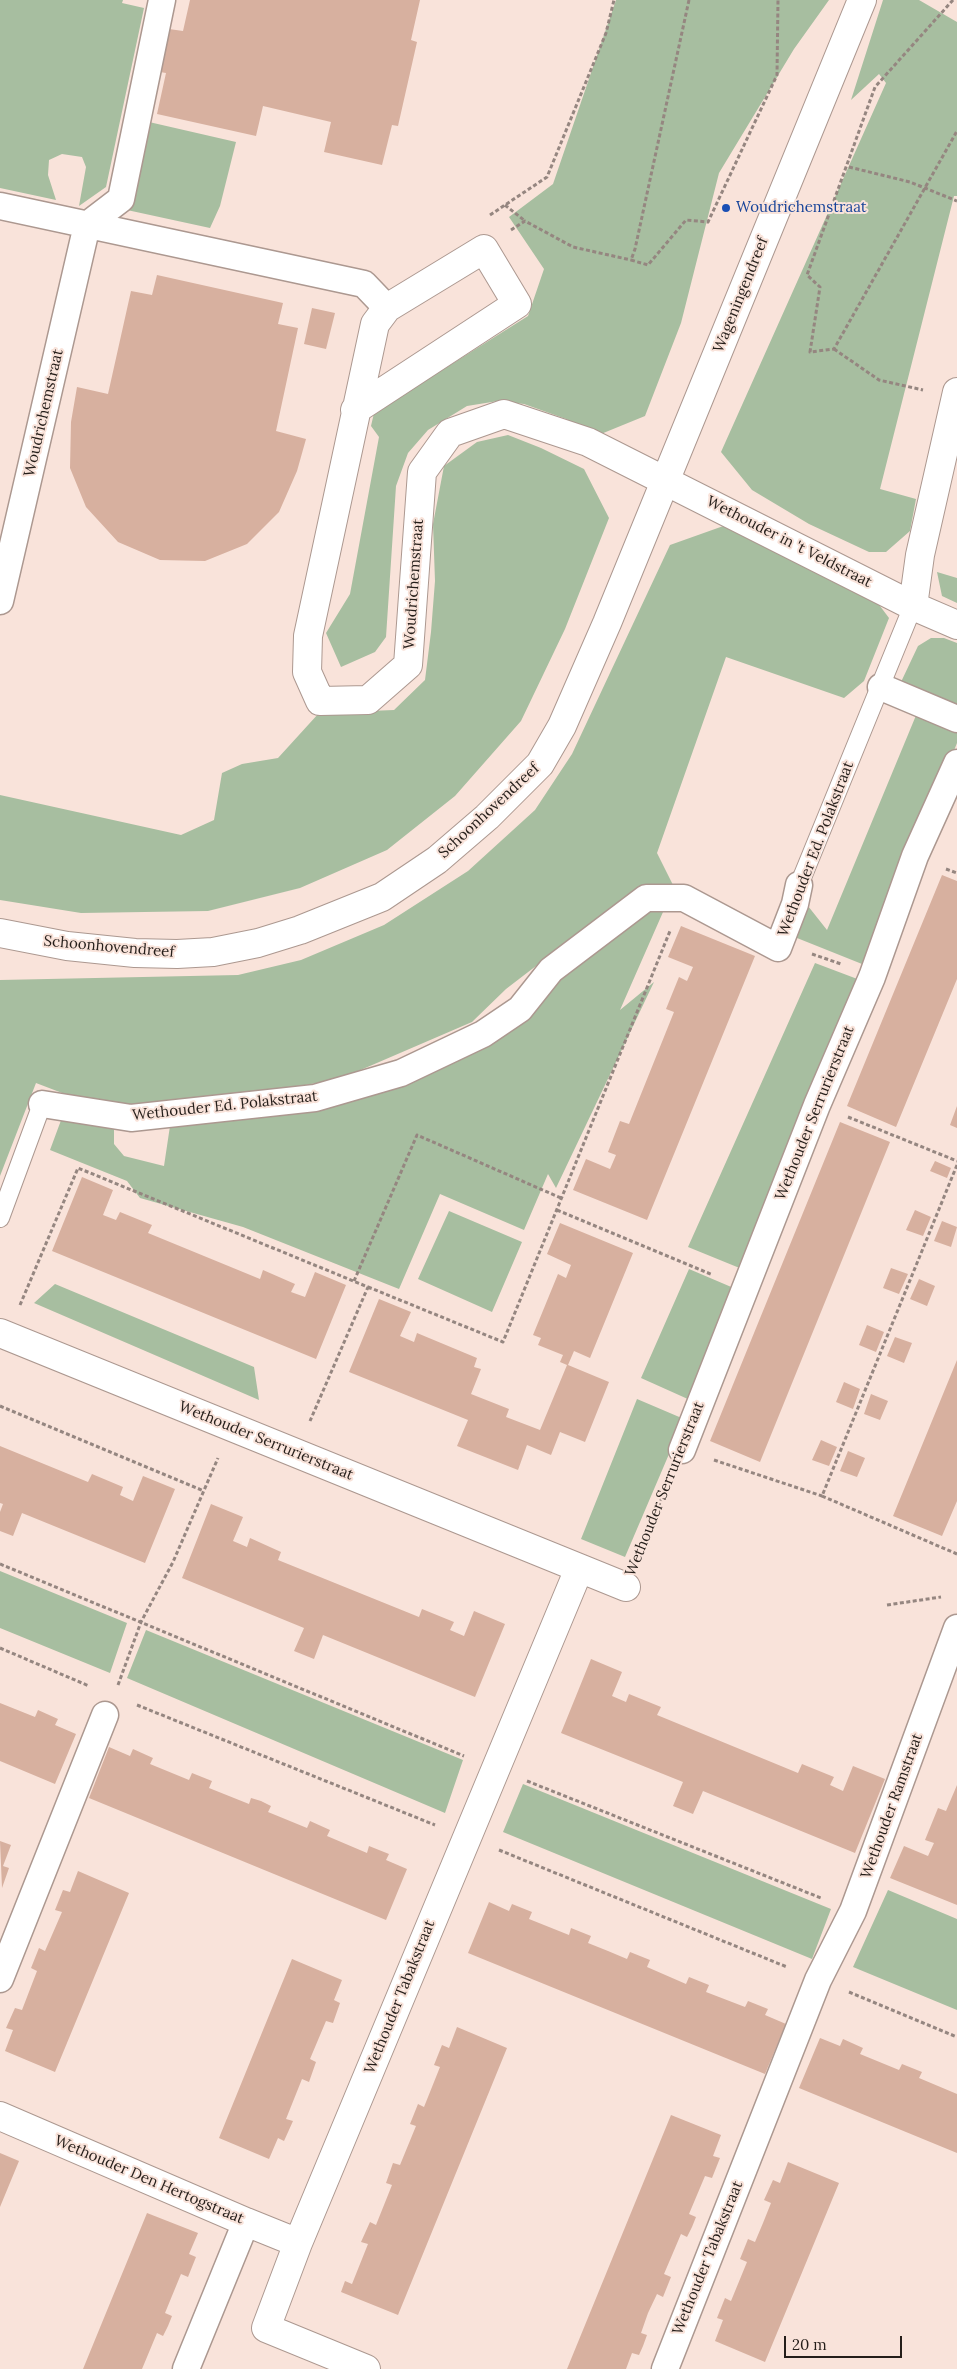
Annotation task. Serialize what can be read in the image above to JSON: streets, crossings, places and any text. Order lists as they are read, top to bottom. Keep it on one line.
{"streets":{"street":["Wageningendreef","Woudrichemstraat","Wethouder in 't Veldstraat","Schoonhovendreef","Wethouder Ed. Polakstraat","Wethouder Serrurierstraat","Wethouder Ramstraat","Wethouder Tabakstraat","Wethouder Den Hertogstraat"]},"crossings":[["Wageningendreef","Woudrichemstraat"],["Wageningendreef","Wethouder in 't Veldstraat"],["Wageningendreef","Schoonhovendreef"],["Woudrichemstraat","Wethouder in 't Veldstraat"],["Woudrichemstraat","Schoonhovendreef"],["Wethouder in 't Veldstraat","Schoonhovendreef"],["Wethouder in 't Veldstraat","Wethouder Ed. Polakstraat"],["Wethouder Serrurierstraat","Wethouder Tabakstraat"],["Wethouder Ramstraat","Wethouder Tabakstraat"],["Wethouder Tabakstraat","Wethouder Den Hertogstraat"]],"places":["Woudrichemstraat"],"scale_bar":"20 m"}
